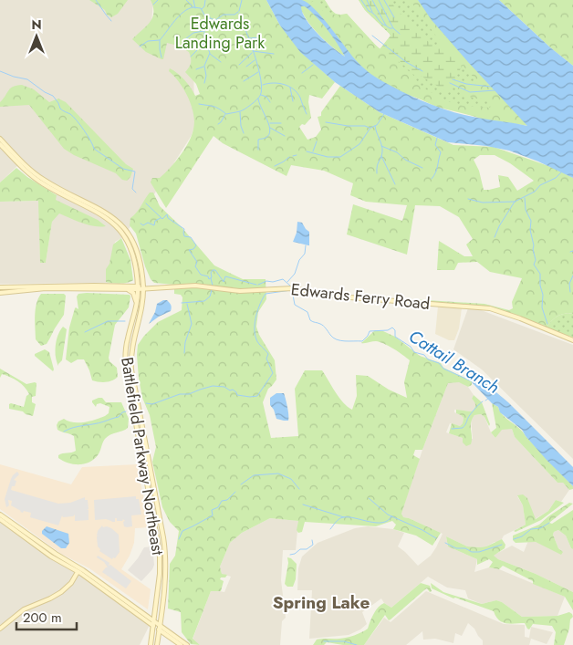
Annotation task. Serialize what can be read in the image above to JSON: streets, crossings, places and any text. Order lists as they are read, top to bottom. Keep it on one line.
{"streets":{"main road":["Edwards Ferry Road","Battlefield Parkway Northeast"]},"crossings":[["Edwards Ferry Road","Battlefield Parkway Northeast"]],"districts":["Spring Lake"],"water":["Cattail Branch"],"parks":["Edwards Landing Park"],"scale_bar":"200 m","north":"top"}
